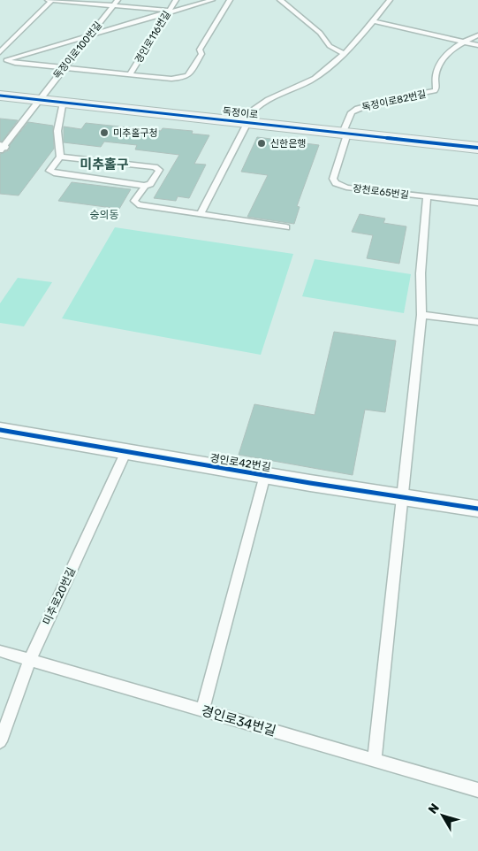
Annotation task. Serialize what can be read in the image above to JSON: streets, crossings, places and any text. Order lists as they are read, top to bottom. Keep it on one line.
{"streets":{"street":["독정이로","경인로42번길"],"lane":["경인로116번길","독정이로100번길","독정이로82번길","장천로65번길","미추로20번길","경인로34번길"]},"crossings":[["독정이로100번길","독정이로"],["독정이로82번길","독정이로"],["독정이로82번길","장천로65번길"],["독정이로","장천로65번길"],["경인로42번길","미추로20번길"],["경인로42번길","경인로34번길"],["미추로20번길","경인로34번길"]],"districts":["미추홀구","숭의동"],"places":["미추홀구청","신한은행"],"north":"top left"}
